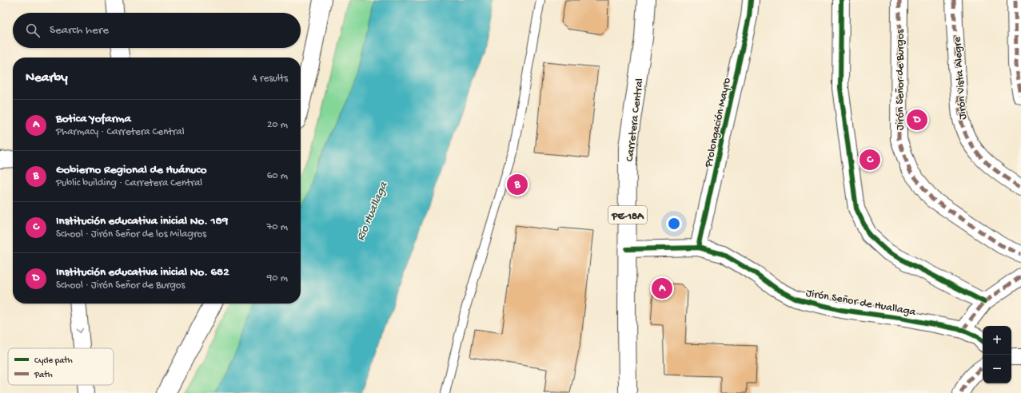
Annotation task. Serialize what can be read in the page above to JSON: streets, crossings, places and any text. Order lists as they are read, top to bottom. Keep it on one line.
{"streets":{"main road":["Carretera Central","PE-18A"],"street":["Jirón Vista Alegre","Jirón Señor de Burgos","Prolongación Mayro","Jirón Señor de Huallaga"]},"crossings":[["Carretera Central","PE-18A"],["Carretera Central","Jirón Señor de Huallaga"],["Prolongación Mayro","Jirón Señor de Huallaga"]],"water":["Río Huallaga"],"legend":["Cycle path","Path"],"page":{"search":"Search here","heading":["Nearby","4 results"],"list":[{"mark":"A","name":"Botica Yofarma","note":"Pharmacy · Carretera Central","value":"20 m"},{"mark":"B","name":"Gobierno Regional de Huánuco","note":"Public building · Carretera Central","value":"60 m"},{"mark":"C","name":"Institución educativa inicial No. 189","note":"School · Jirón Señor de los Milagros","value":"70 m"},{"mark":"D","name":"Institución educativa inicial No. 682","note":"School · Jirón Señor de Burgos","value":"90 m"}],"pins":["D","C","B","A"],"map_buttons":["+","−"]}}
